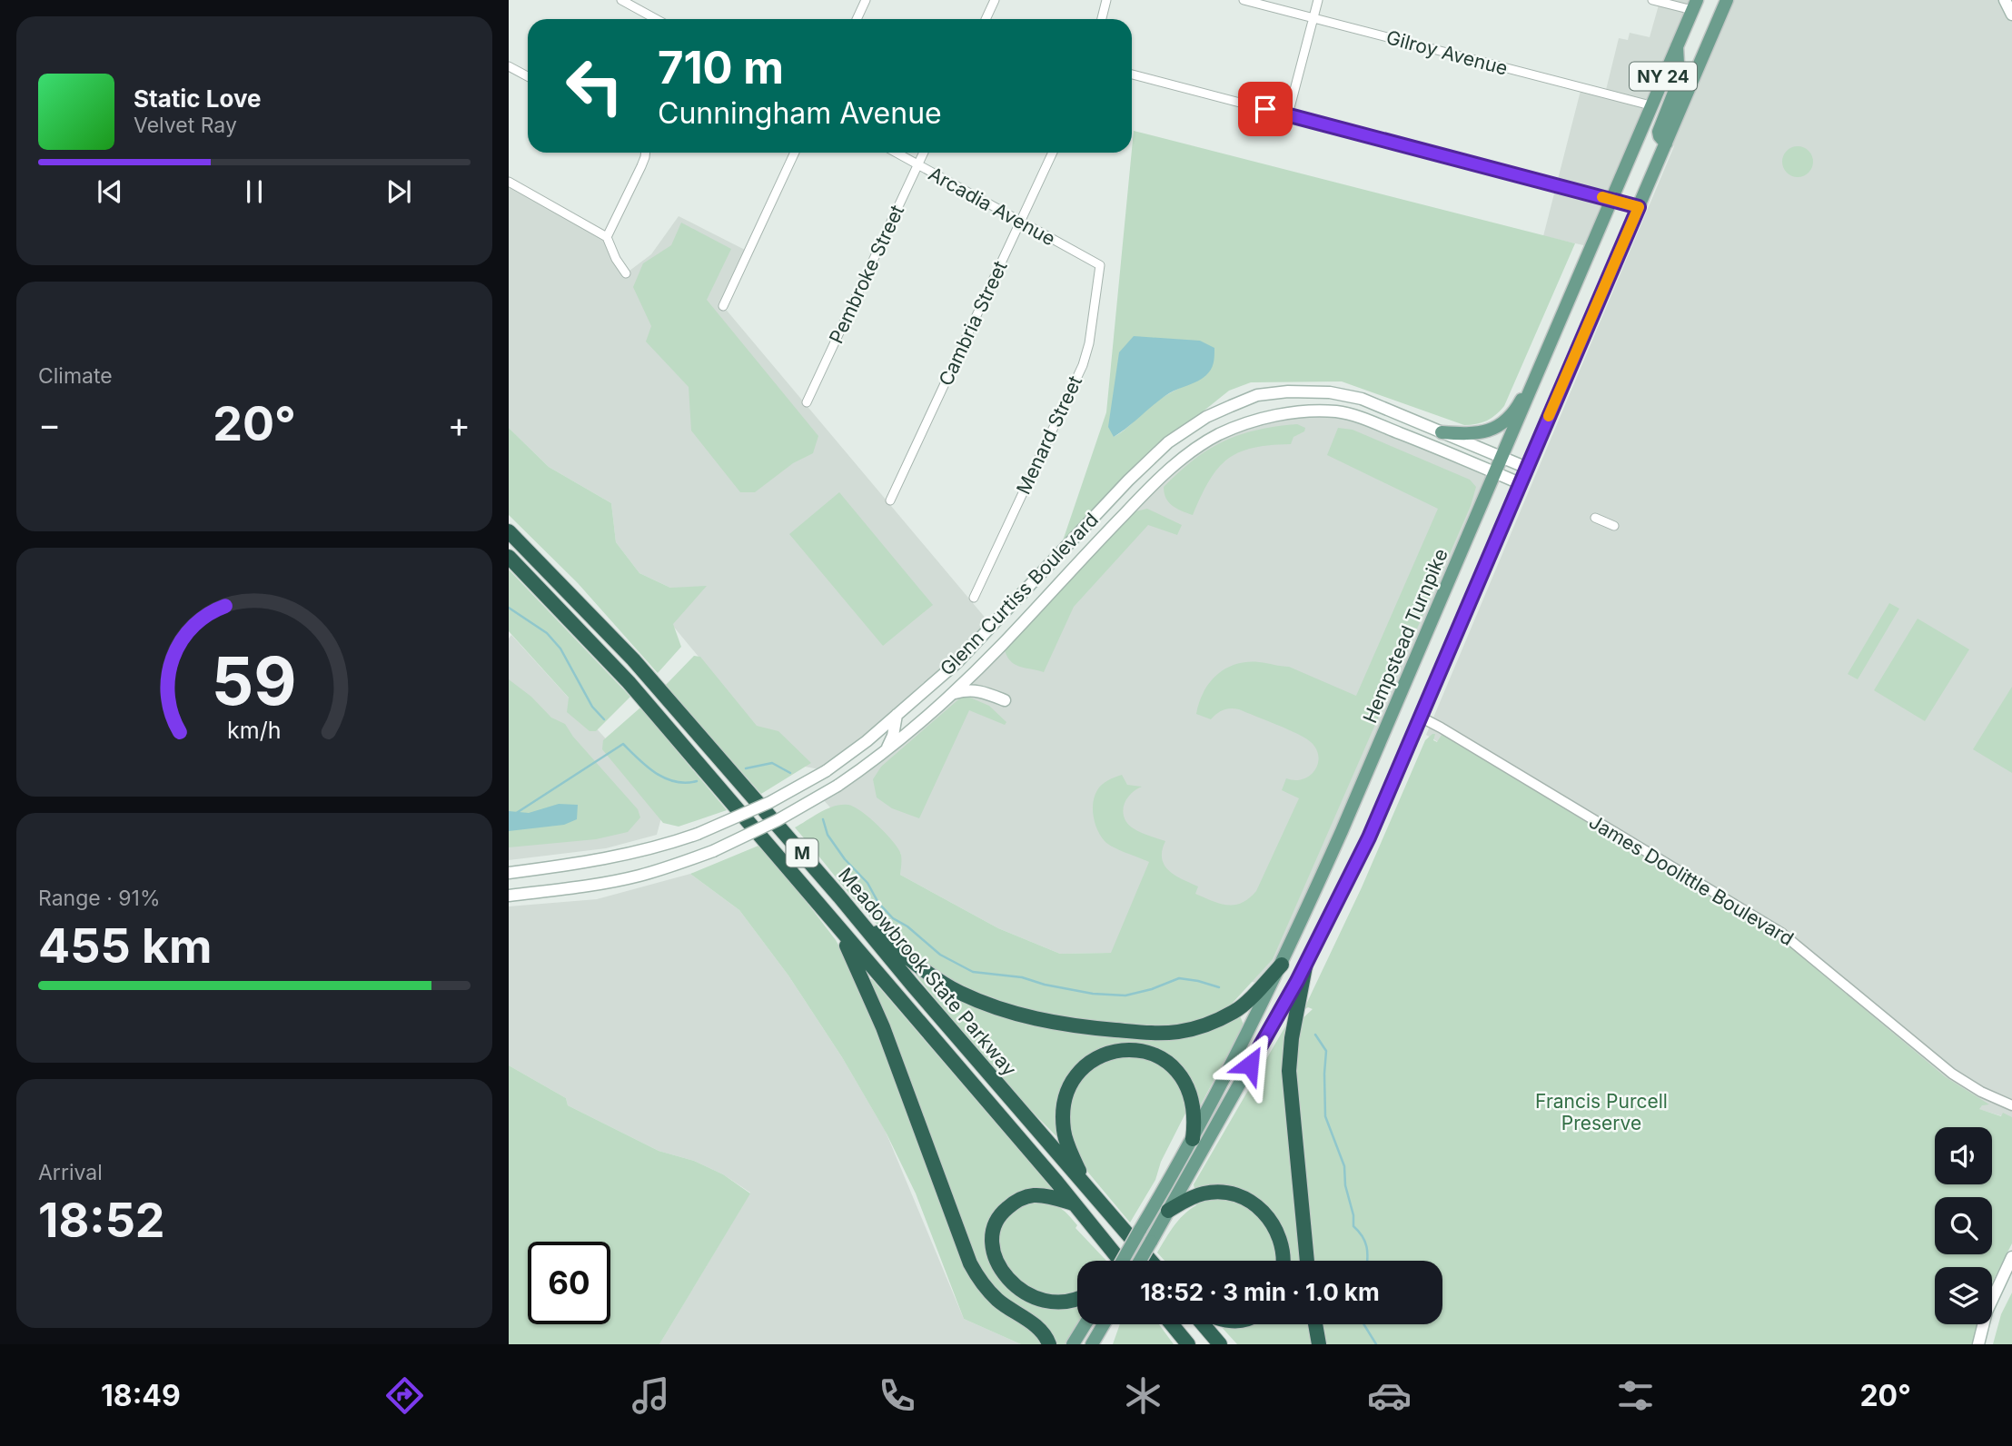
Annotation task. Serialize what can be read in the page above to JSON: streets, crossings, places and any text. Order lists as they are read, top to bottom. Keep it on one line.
{"streets":{"highway":["M","Meadowbrook State Parkway"],"main road":["NY 24","Glenn Curtiss Boulevard","Hempstead Turnpike"],"street":["Gilroy Avenue","Arcadia Avenue","Pembroke Street","Cambria Street","Menard Street","James Doolittle Boulevard"]},"crossings":[["Gilroy Avenue","Hempstead Turnpike"],["NY 24","Glenn Curtiss Boulevard"],["NY 24","James Doolittle Boulevard"],["Arcadia Avenue","Pembroke Street"],["Arcadia Avenue","Cambria Street"],["Arcadia Avenue","Menard Street"],["Glenn Curtiss Boulevard","Hempstead Turnpike"]],"parks":["Francis Purcell Preserve"],"page":{"turn":["710 m","Cunningham Avenue"],"song":["Static Love","Velvet Ray"],"tile":["Climate",["Range · 91%","455 km"],["Arrival","18:52"]],"heat":["−","20°","+"],"limit":"60","trip":"18:52 · 3 min · 1.0 km","tabs":["18:49","20°"],"gauge":["59","km/h"]}}
